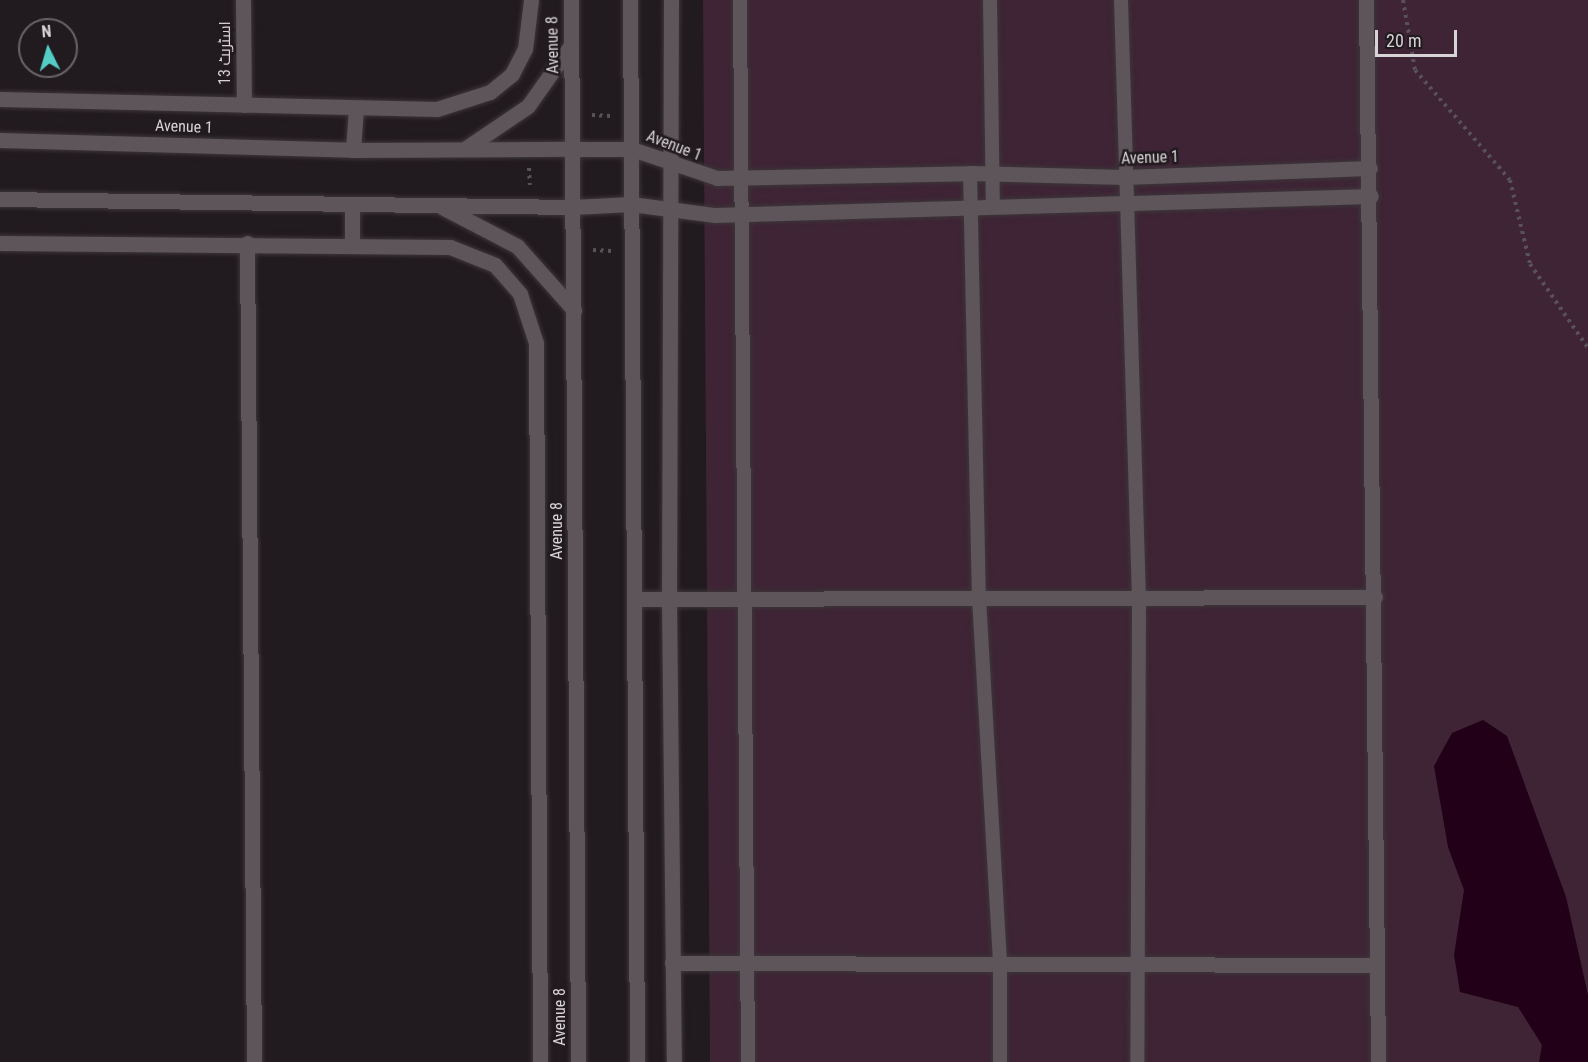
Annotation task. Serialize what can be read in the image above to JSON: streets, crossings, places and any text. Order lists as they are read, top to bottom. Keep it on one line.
{"streets":{"street":["Avenue 8","اسٹریٹ 13","Avenue 1"]},"crossings":[["Avenue 8","Avenue 1"]],"scale_bar":"20 m","north":"top"}
